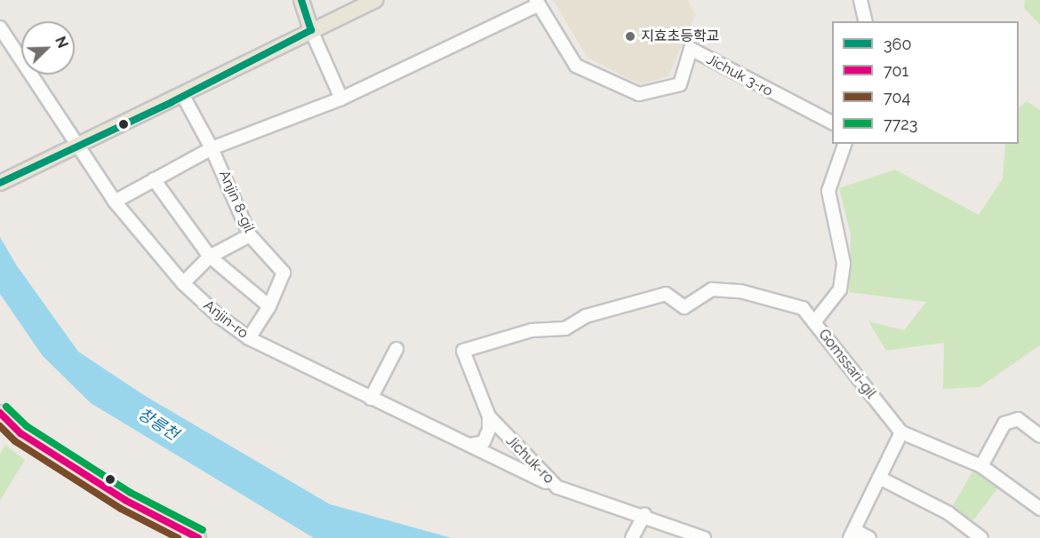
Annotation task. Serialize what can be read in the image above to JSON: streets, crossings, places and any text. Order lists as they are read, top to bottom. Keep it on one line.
{"streets":{"street":["Jichuk 3-ro","Anjin 8-gil","Anjin-ro","Gomssari-gil","Jichuk-ro"]},"crossings":[["Anjin 8-gil","Anjin-ro"],["Anjin-ro","Jichuk-ro"],["Gomssari-gil","Jichuk-ro"]],"water":["창릉천"],"places":["지효초등학교"],"lines":["transit line 360","transit line 7723","transit line 701","transit line 704"],"legend":["360","701","704","7723"],"north":"top right"}
